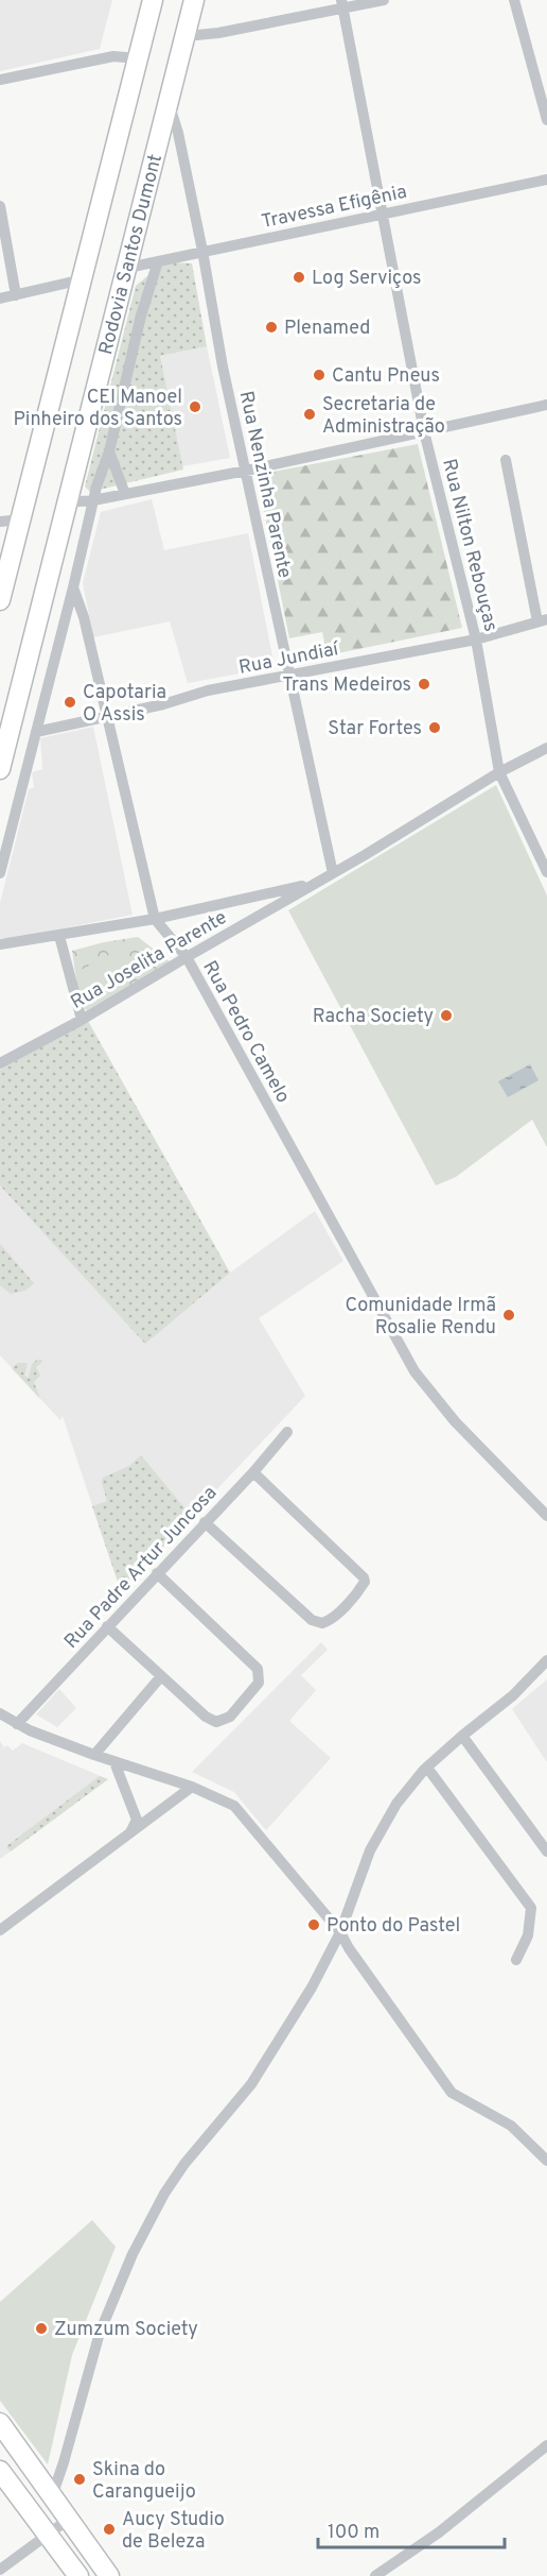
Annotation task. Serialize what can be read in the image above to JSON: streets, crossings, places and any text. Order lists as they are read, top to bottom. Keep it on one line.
{"streets":{"main road":["Rodovia Santos Dumont"],"street":["Travessa Efigênia","Rua Nenzinha Parente","Rua Nilton Rebouças","Rua Jundiaí","Rua Joselita Parente","Rua Pedro Camelo","Rua Padre Artur Juncosa"]},"crossings":[["Travessa Efigênia","Rodovia Santos Dumont"],["Travessa Efigênia","Rua Nenzinha Parente"],["Travessa Efigênia","Rua Nilton Rebouças"],["Rodovia Santos Dumont","Rua Nenzinha Parente"],["Rua Nenzinha Parente","Rua Jundiaí"],["Rua Nenzinha Parente","Rua Joselita Parente"],["Rua Nilton Rebouças","Rua Jundiaí"],["Rua Nilton Rebouças","Rua Joselita Parente"],["Rua Jundiaí","Rua Pedro Camelo"],["Rua Joselita Parente","Rua Pedro Camelo"]],"places":["Log Serviços","Plenamed","Cantu Pneus","CEI Manoel Pinheiro dos Santos","Secretaria de Administração","Trans Medeiros","Capotaria O Assis","Star Fortes","Racha Society","Comunidade Irmã Rosalie Rendu","Ponto do Pastel","Zumzum Society","Skina do Carangueijo","Aucy Studio de Beleza"],"scale_bar":"100 m"}
